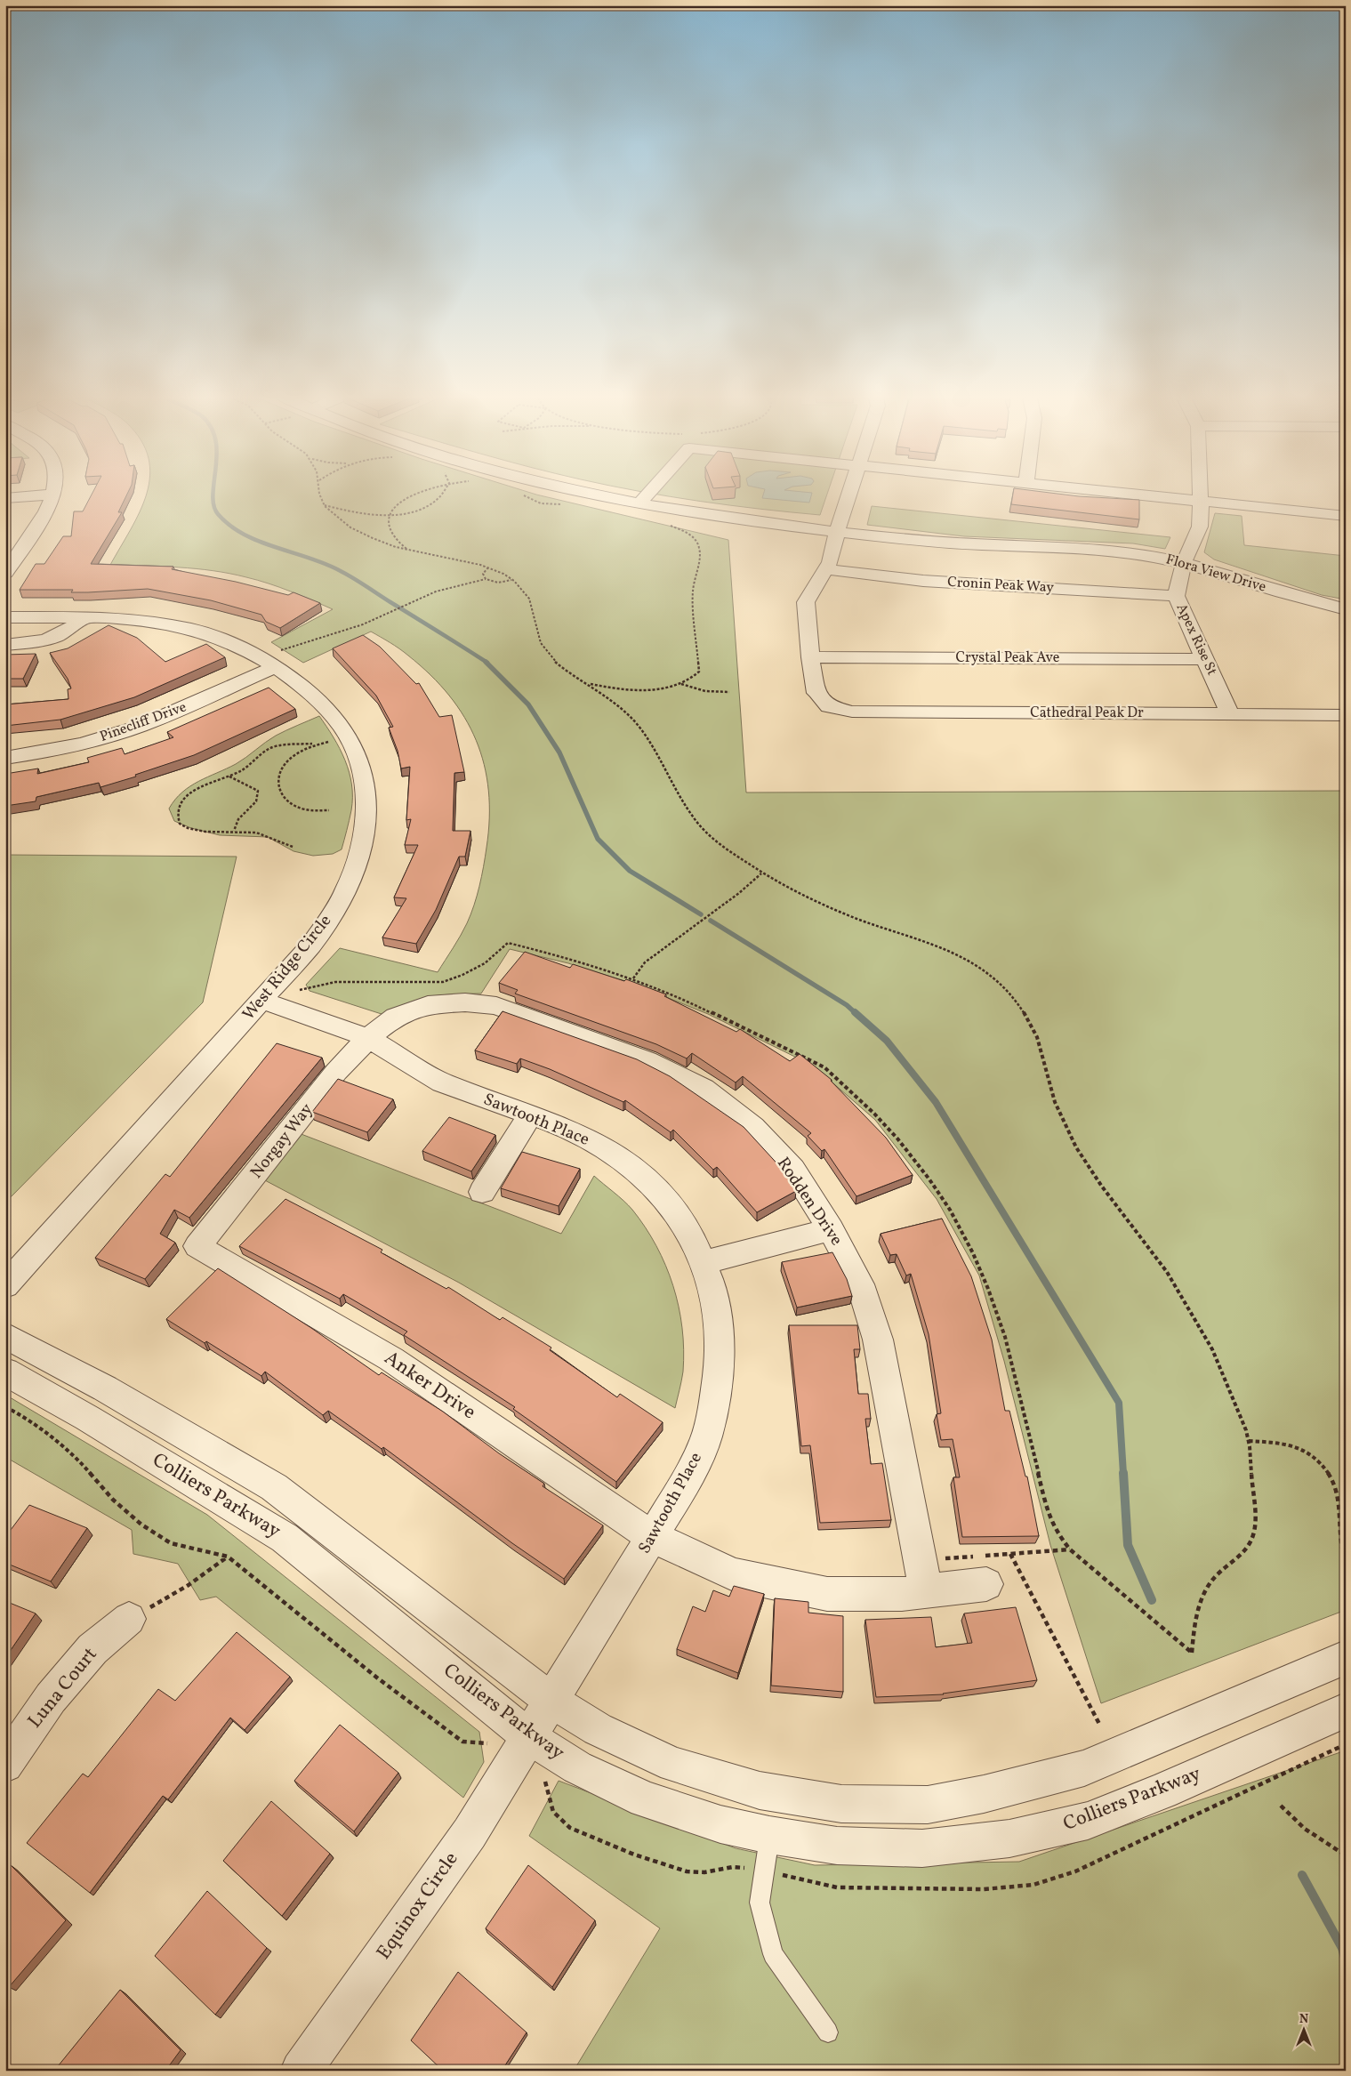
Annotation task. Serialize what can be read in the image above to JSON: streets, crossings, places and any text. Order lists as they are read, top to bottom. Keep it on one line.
{"streets":{"street":["Flora View Drive","Cronin Peak Way","Apex Rise St","Crystal Peak Ave","Cathedral Peak Dr","Pinecliff Drive","West Ridge Circle","Sawtooth Place","Norgay Way","Rodden Drive","Anker Drive","Colliers Parkway","Luna Court","Equinox Circle"]},"crossings":[["Flora View Drive","Apex Rise St"],["Cronin Peak Way","Apex Rise St"],["Apex Rise St","Crystal Peak Ave"],["Apex Rise St","Cathedral Peak Dr"],["Crystal Peak Ave","Cathedral Peak Dr"],["Pinecliff Drive","West Ridge Circle"],["West Ridge Circle","Sawtooth Place"],["Sawtooth Place","Norgay Way"],["Sawtooth Place","Rodden Drive"],["Sawtooth Place","Anker Drive"],["Sawtooth Place","Colliers Parkway"],["Sawtooth Place","Equinox Circle"],["Norgay Way","Rodden Drive"],["Norgay Way","Anker Drive"],["Rodden Drive","Anker Drive"],["Colliers Parkway","Equinox Circle"]],"north":"top"}
